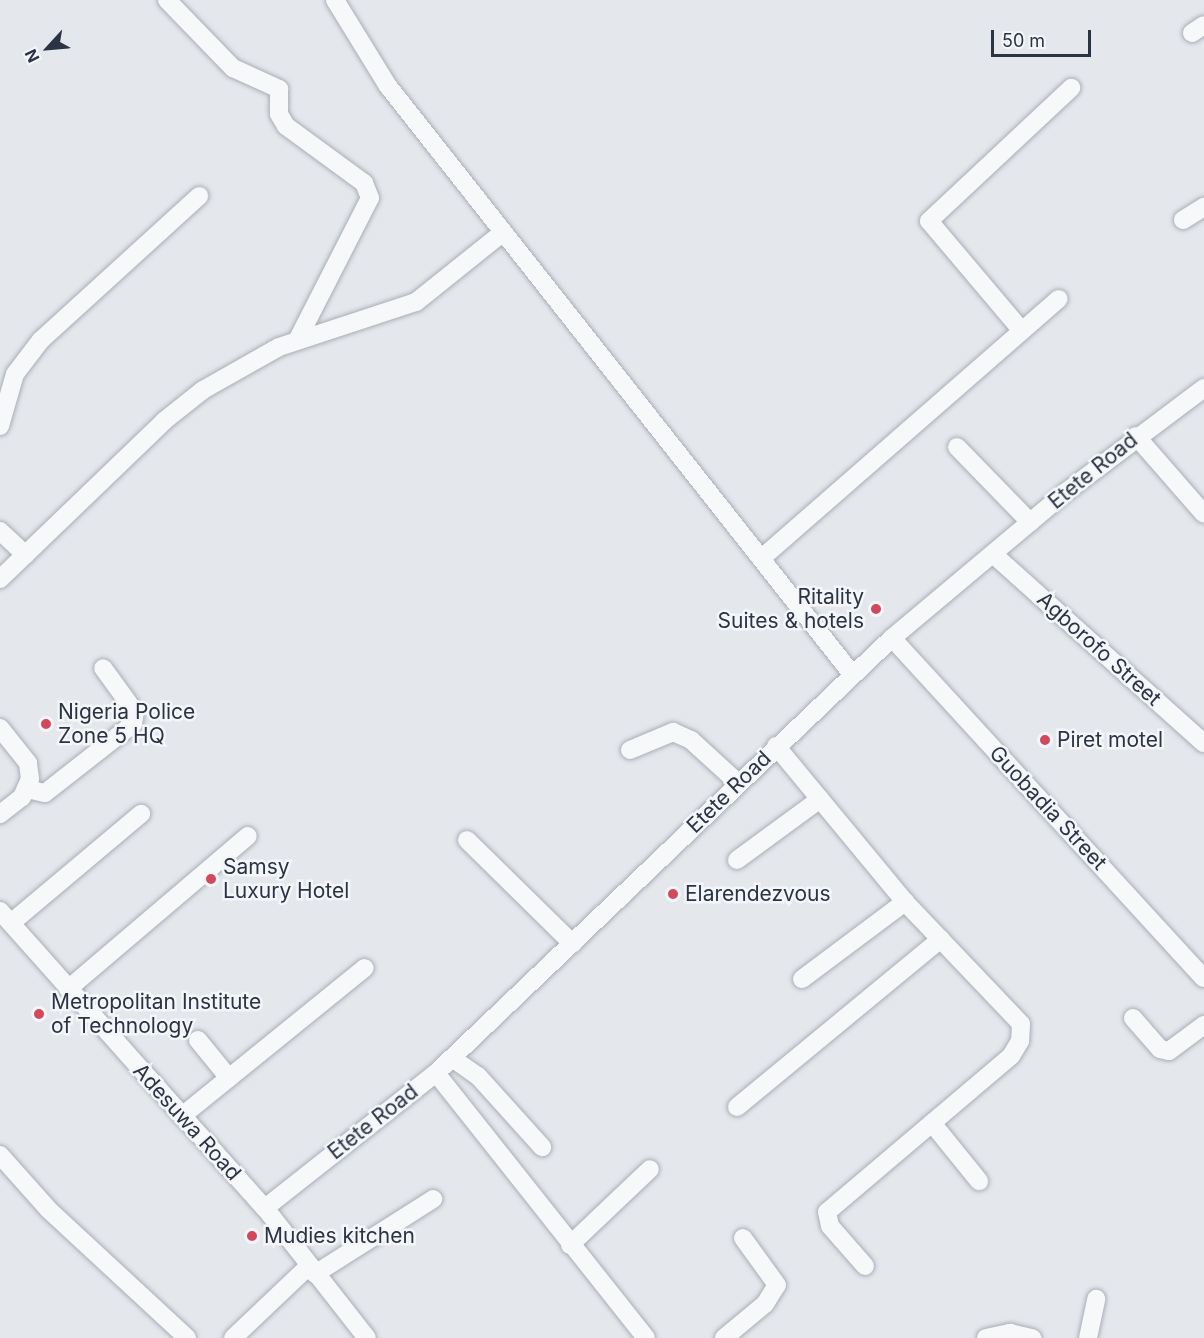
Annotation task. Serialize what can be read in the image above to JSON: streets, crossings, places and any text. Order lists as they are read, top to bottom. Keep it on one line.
{"streets":{"street":["Etete Road","Agborofo Street","Guobadia Street","Adesuwa Road"]},"crossings":[["Etete Road","Agborofo Street"],["Etete Road","Guobadia Street"],["Etete Road","Adesuwa Road"]],"places":["Ritality Suites & hotels","Nigeria Police Zone 5 HQ","Piret motel","Samsy Luxury Hotel","Elarendezvous","Metropolitan Institute of Technology","Mudies kitchen"],"scale_bar":"50 m","north":"bottom left"}
